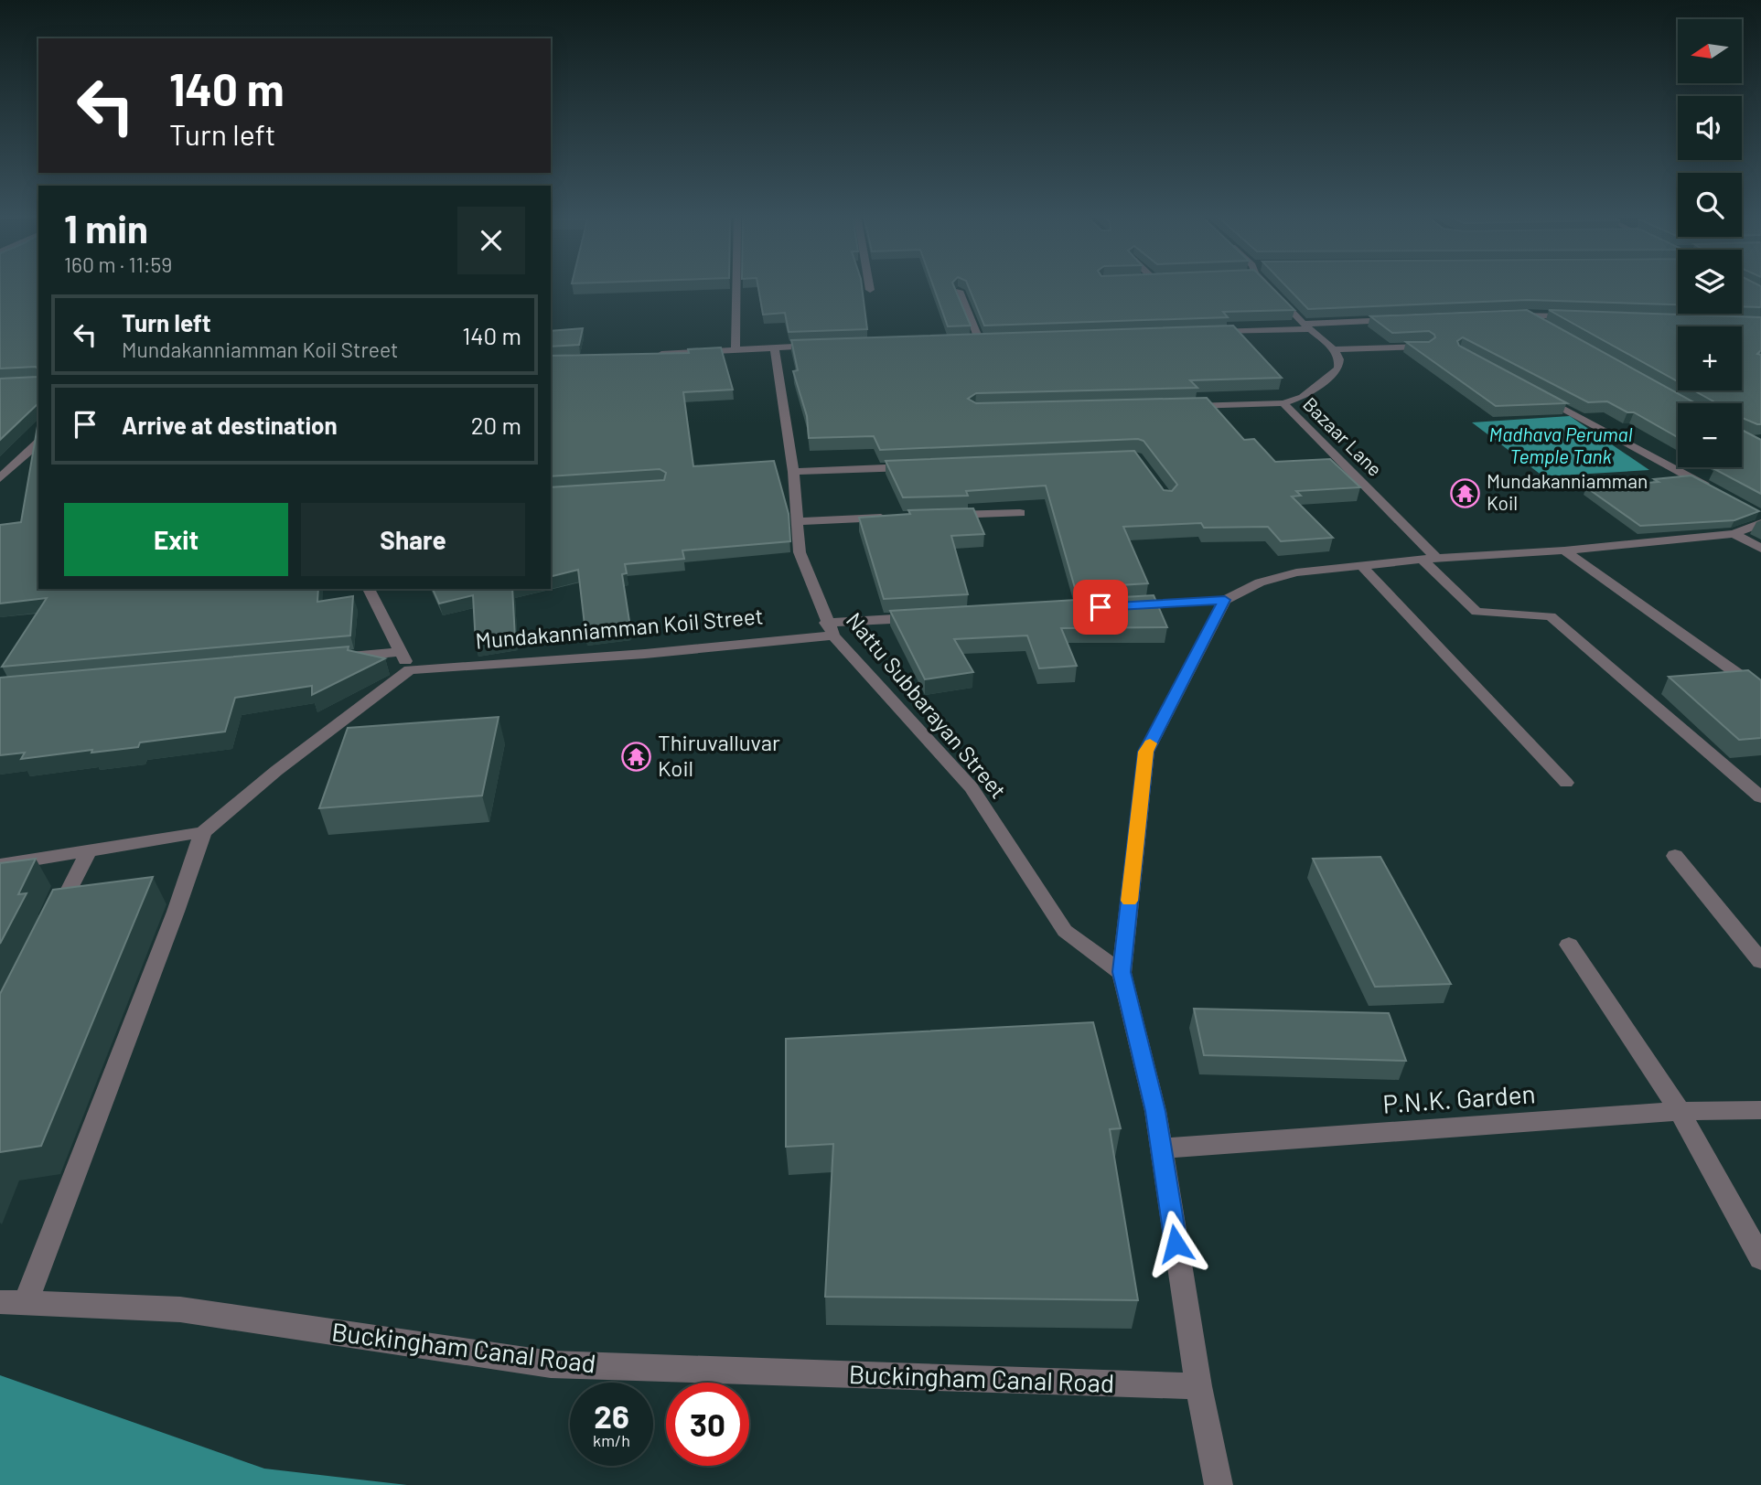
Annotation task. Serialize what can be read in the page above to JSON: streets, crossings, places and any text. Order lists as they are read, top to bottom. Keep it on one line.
{"streets":{"street":["Bazaar Lane","Mundakanniamman Koil Street","Nattu Subbarayan Street","P.N.K. Garden","Buckingham Canal Road"]},"crossings":[["Mundakanniamman Koil Street","Nattu Subbarayan Street"]],"water":["Madhava Perumal Temple Tank"],"places":{"temple":["Mundakanniamman Koil","Thiruvalluvar Koil"]},"north":"left","page":{"map_buttons":["+","−"],"turn":["140 m","Turn left"],"heading":["1 min","160 m · 11:59"],"list":[{"name":"Turn left","note":"Mundakanniamman Koil Street","value":"140 m"},{"name":"Arrive at destination","value":"20 m"}],"buttons":["Exit","Share"],"speed":"26 km/h","limit":"30"}}
